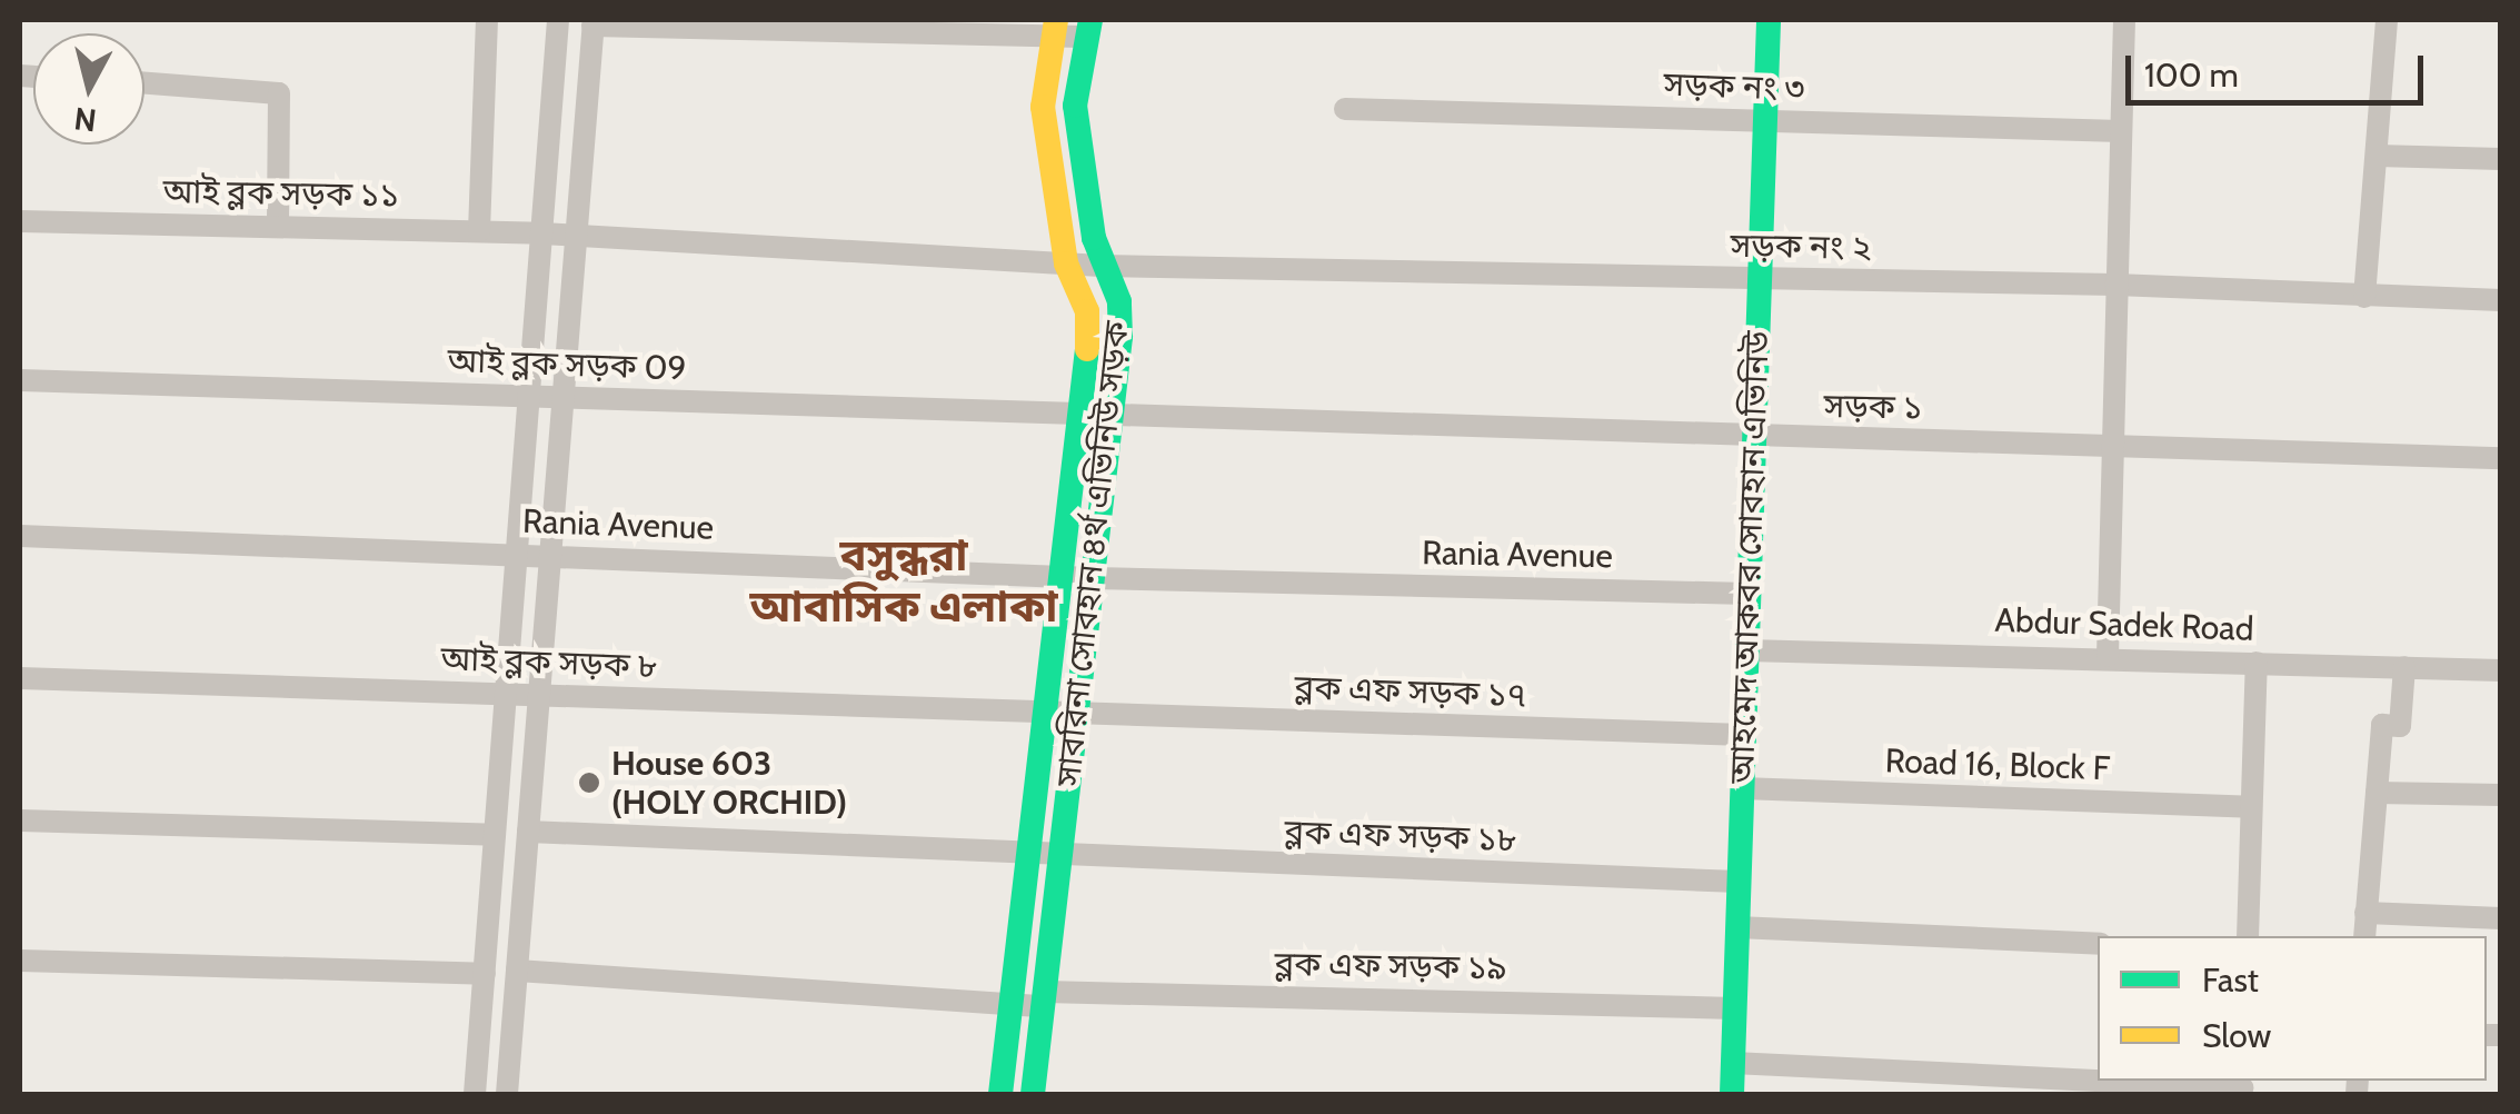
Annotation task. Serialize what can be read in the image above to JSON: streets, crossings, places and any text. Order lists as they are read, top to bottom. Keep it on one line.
{"streets":{"street":["সড়ক নং ৩","আই ব্লক সড়ক ১১","সড়ক নং ২","আই ব্লক সড়ক 09","সড়ক ১","Rania Avenue","সাবরিনা সোবহান ৪র্থ এভিনিউ সড়ক","আহমেদ আকবর সোবহান এভিনিউ","Abdur Sadek Road","আই ব্লক সড়ক ৮","ব্লক এফ সড়ক ১৭","Road 16, Block F","ব্লক এফ সড়ক ১৮","ব্লক এফ সড়ক ১৯"]},"crossings":[["সড়ক নং ৩","আহমেদ আকবর সোবহান এভিনিউ"],["আই ব্লক সড়ক ১১","সড়ক নং ২"],["আই ব্লক সড়ক ১১","সাবরিনা সোবহান ৪র্থ এভিনিউ সড়ক"],["সড়ক নং ২","সাবরিনা সোবহান ৪র্থ এভিনিউ সড়ক"],["সড়ক নং ২","আহমেদ আকবর সোবহান এভিনিউ"],["আই ব্লক সড়ক 09","সড়ক ১"],["আই ব্লক সড়ক 09","সাবরিনা সোবহান ৪র্থ এভিনিউ সড়ক"],["সড়ক ১","সাবরিনা সোবহান ৪র্থ এভিনিউ সড়ক"],["সড়ক ১","আহমেদ আকবর সোবহান এভিনিউ"],["Rania Avenue","সাবরিনা সোবহান ৪র্থ এভিনিউ সড়ক"],["Rania Avenue","আহমেদ আকবর সোবহান এভিনিউ"],["সাবরিনা সোবহান ৪র্থ এভিনিউ সড়ক","আই ব্লক সড়ক ৮"],["সাবরিনা সোবহান ৪র্থ এভিনিউ সড়ক","ব্লক এফ সড়ক ১৭"],["সাবরিনা সোবহান ৪র্থ এভিনিউ সড়ক","ব্লক এফ সড়ক ১৮"],["সাবরিনা সোবহান ৪র্থ এভিনিউ সড়ক","ব্লক এফ সড়ক ১৯"],["আহমেদ আকবর সোবহান এভিনিউ","Abdur Sadek Road"],["আহমেদ আকবর সোবহান এভিনিউ","ব্লক এফ সড়ক ১৭"],["আহমেদ আকবর সোবহান এভিনিউ","Road 16, Block F"],["আহমেদ আকবর সোবহান এভিনিউ","ব্লক এফ সড়ক ১৮"],["আহমেদ আকবর সোবহান এভিনিউ","ব্লক এফ সড়ক ১৯"],["আই ব্লক সড়ক ৮","ব্লক এফ সড়ক ১৭"]],"districts":["বসুন্ধরা আবাসিক এলাকা"],"places":["House 603 (HOLY ORCHID)"],"legend":["Fast","Slow"],"scale_bar":"100 m","north":"bottom"}
